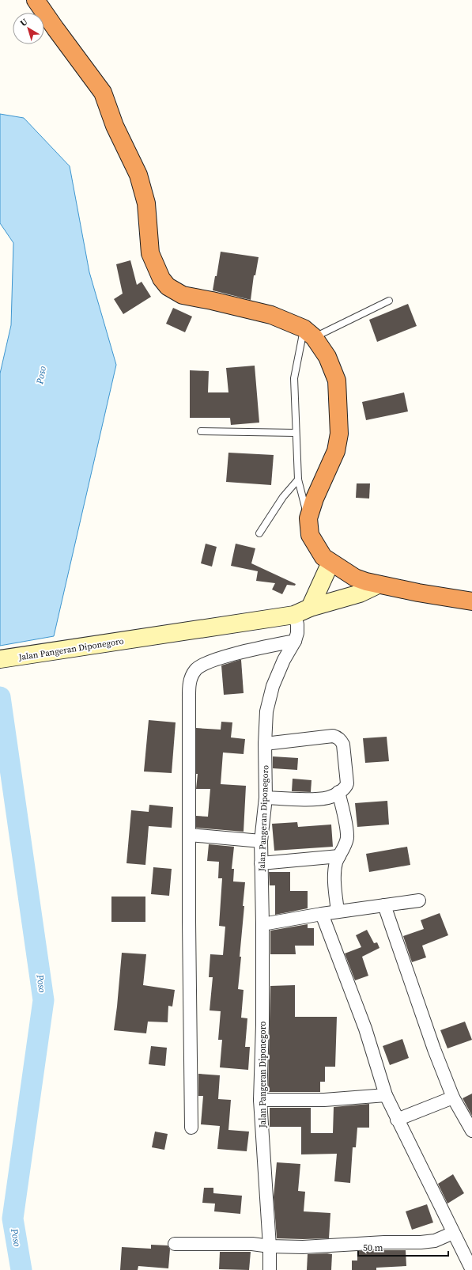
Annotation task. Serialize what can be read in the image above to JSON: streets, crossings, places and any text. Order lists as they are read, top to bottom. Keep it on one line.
{"streets":{"street":["Jalan Pangeran Diponegoro"]},"water":["Poso"],"scale_bar":"50 m","north":"top left"}
